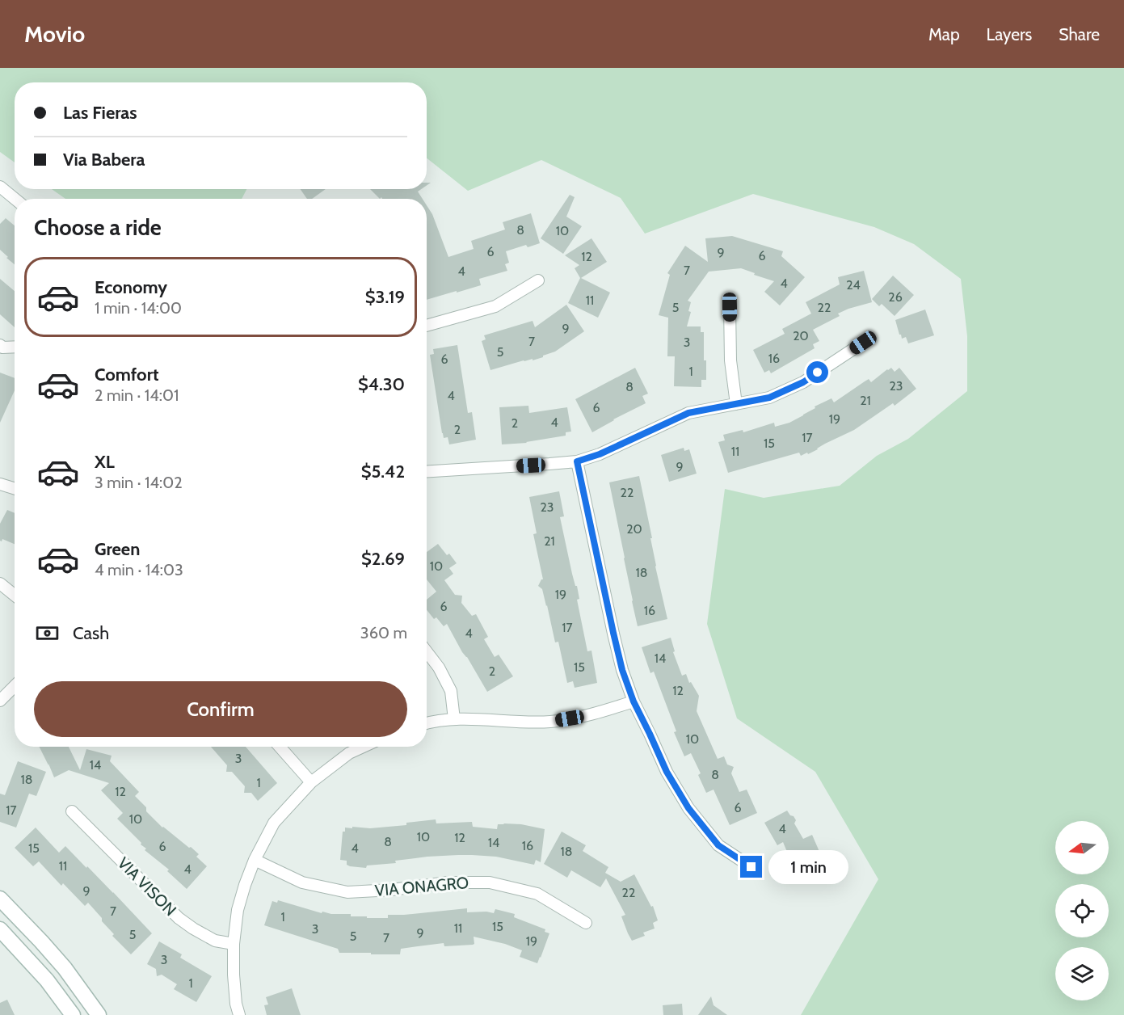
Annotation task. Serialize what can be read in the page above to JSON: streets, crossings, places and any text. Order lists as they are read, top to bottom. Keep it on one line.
{"streets":{"street":["VIA VISON","VIA ONAGRO"]},"house_numbers":["8","10","6","9","6","12","7","4","4","24","26","11","5","22","9","20","7","3","5","16","6","1","23","8","4","21","6","19","4","2","2","17","15","11","9","22","23","20","21","10","18","19","6","16","17","4","14","15","2","12","10","3","14","8","18","1","12","6","17","10","4","10","12","8","14","16","6","15","4","18","11","4","9","22","7","1","15","11","3","9","5","5","7","19","3","1"],"north":"left","page":{"header":"Movio","nav":["Map","Layers","Share"],"banner":["Las Fieras","Via Babera"],"heading":"Choose a ride","list":[{"name":"Economy","note":"1 min · 14:00","value":"$3.19"},{"name":"Comfort","note":"2 min · 14:01","value":"$4.30"},{"name":"XL","note":"3 min · 14:02","value":"$5.42"},{"name":"Green","note":"4 min · 14:03","value":"$2.69"}],"pay":["Cash","360 m"],"buttons":"Confirm","bubble":"1 min"}}
